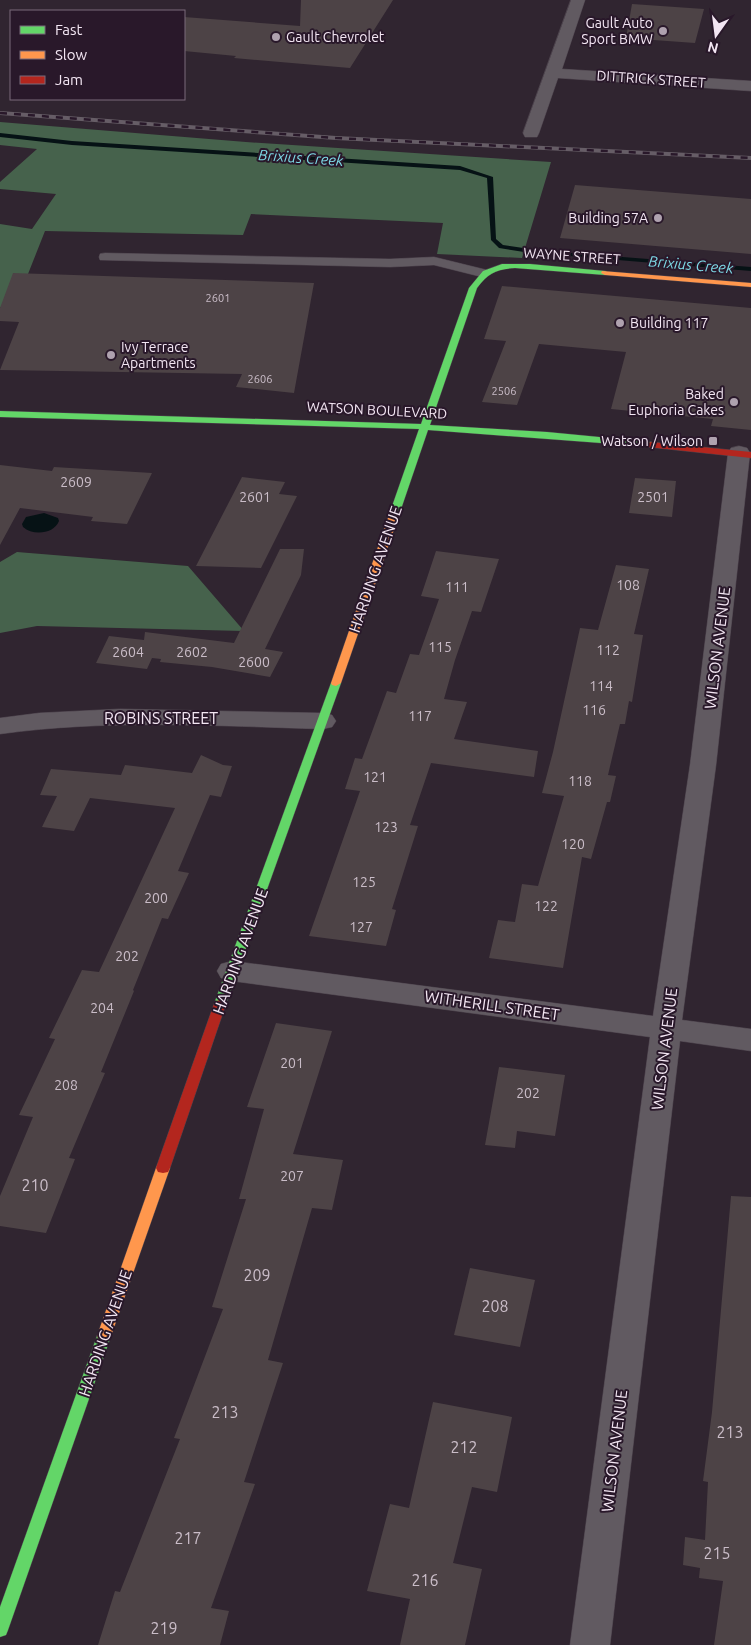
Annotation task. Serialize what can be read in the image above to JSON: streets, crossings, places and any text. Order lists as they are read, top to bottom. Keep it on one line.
{"streets":{"street":["DITTRICK STREET","WAYNE STREET","WATSON BOULEVARD","HARDING AVENUE","WILSON AVENUE","ROBINS STREET","WITHERILL STREET"]},"crossings":[["WAYNE STREET","HARDING AVENUE"],["WATSON BOULEVARD","HARDING AVENUE"],["WATSON BOULEVARD","WILSON AVENUE"],["HARDING AVENUE","ROBINS STREET"],["HARDING AVENUE","WITHERILL STREET"],["WILSON AVENUE","WITHERILL STREET"]],"water":["Brixius Creek"],"places":{"other":["Gault Auto Sport BMW","Gault Chevrolet","Building 57A","Building 117","Ivy Terrace Apartments","Baked Euphoria Cakes"],"transit":["Watson / Wilson"]},"house_numbers":["2601","2606","2506","2609","2601","2501","108","111","115","112","2604","2602","2600","114","116","117","121","118","123","120","125","200","122","127","202","204","201","208","202","207","210","209","208","213","213","212","217","215","216","219"],"legend":["Fast","Slow","Jam"],"north":"bottom"}
